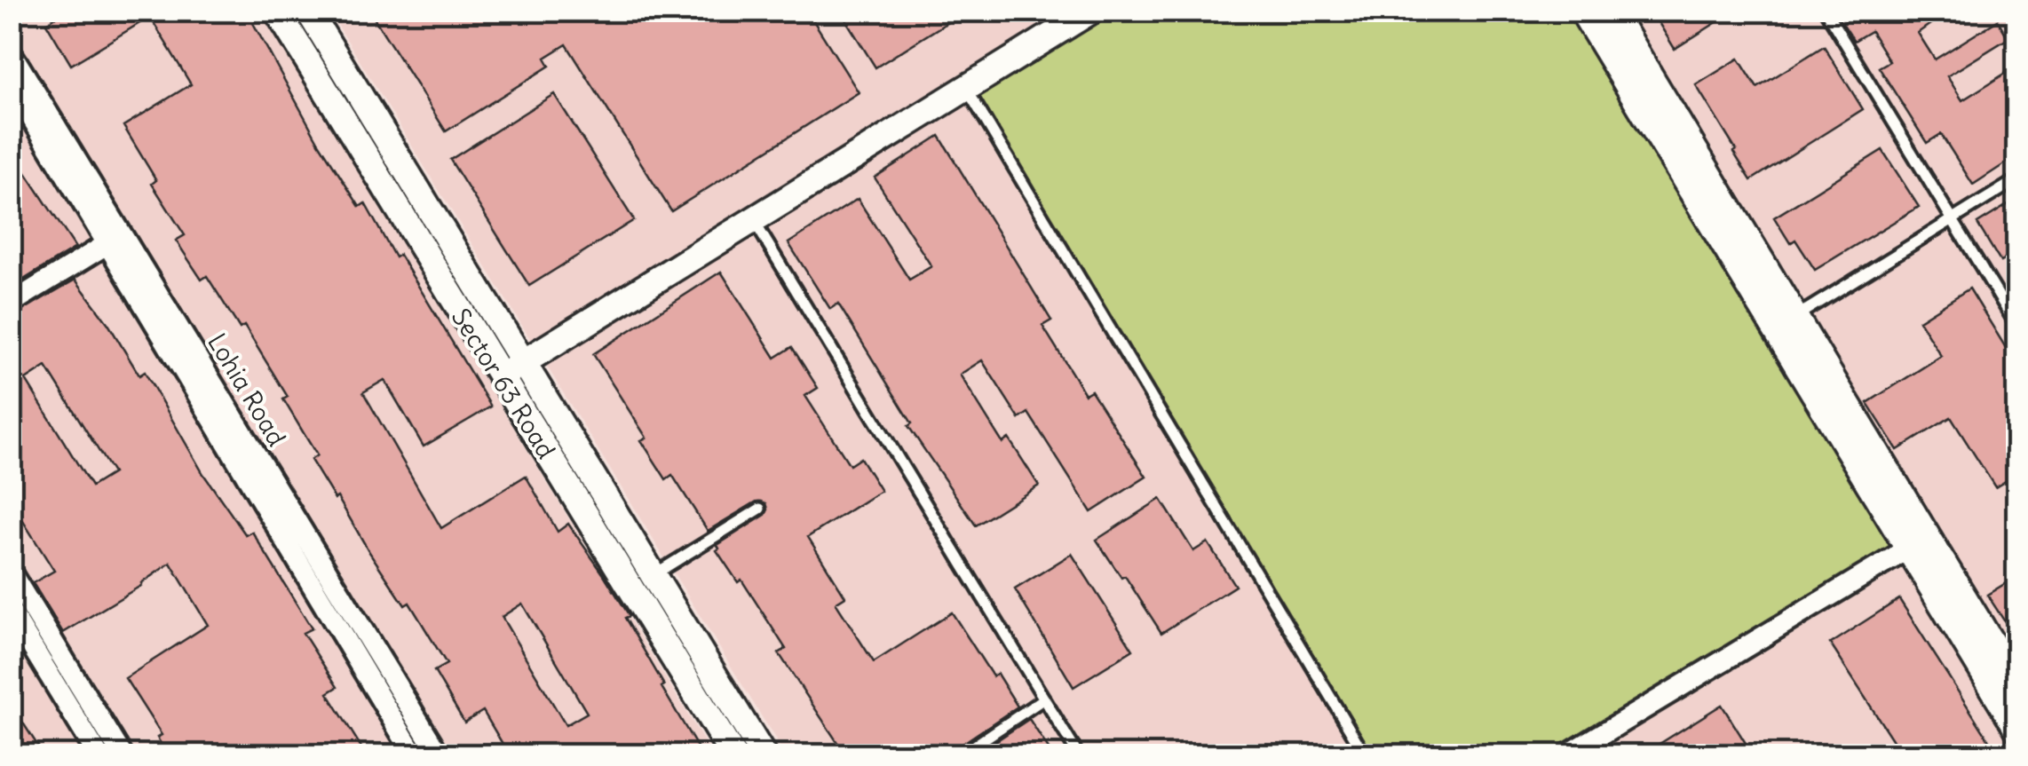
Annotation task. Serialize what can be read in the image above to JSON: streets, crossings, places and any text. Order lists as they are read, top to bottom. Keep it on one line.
{"streets":{"street":["Sector 63 Road","Lohia Road"]}}
